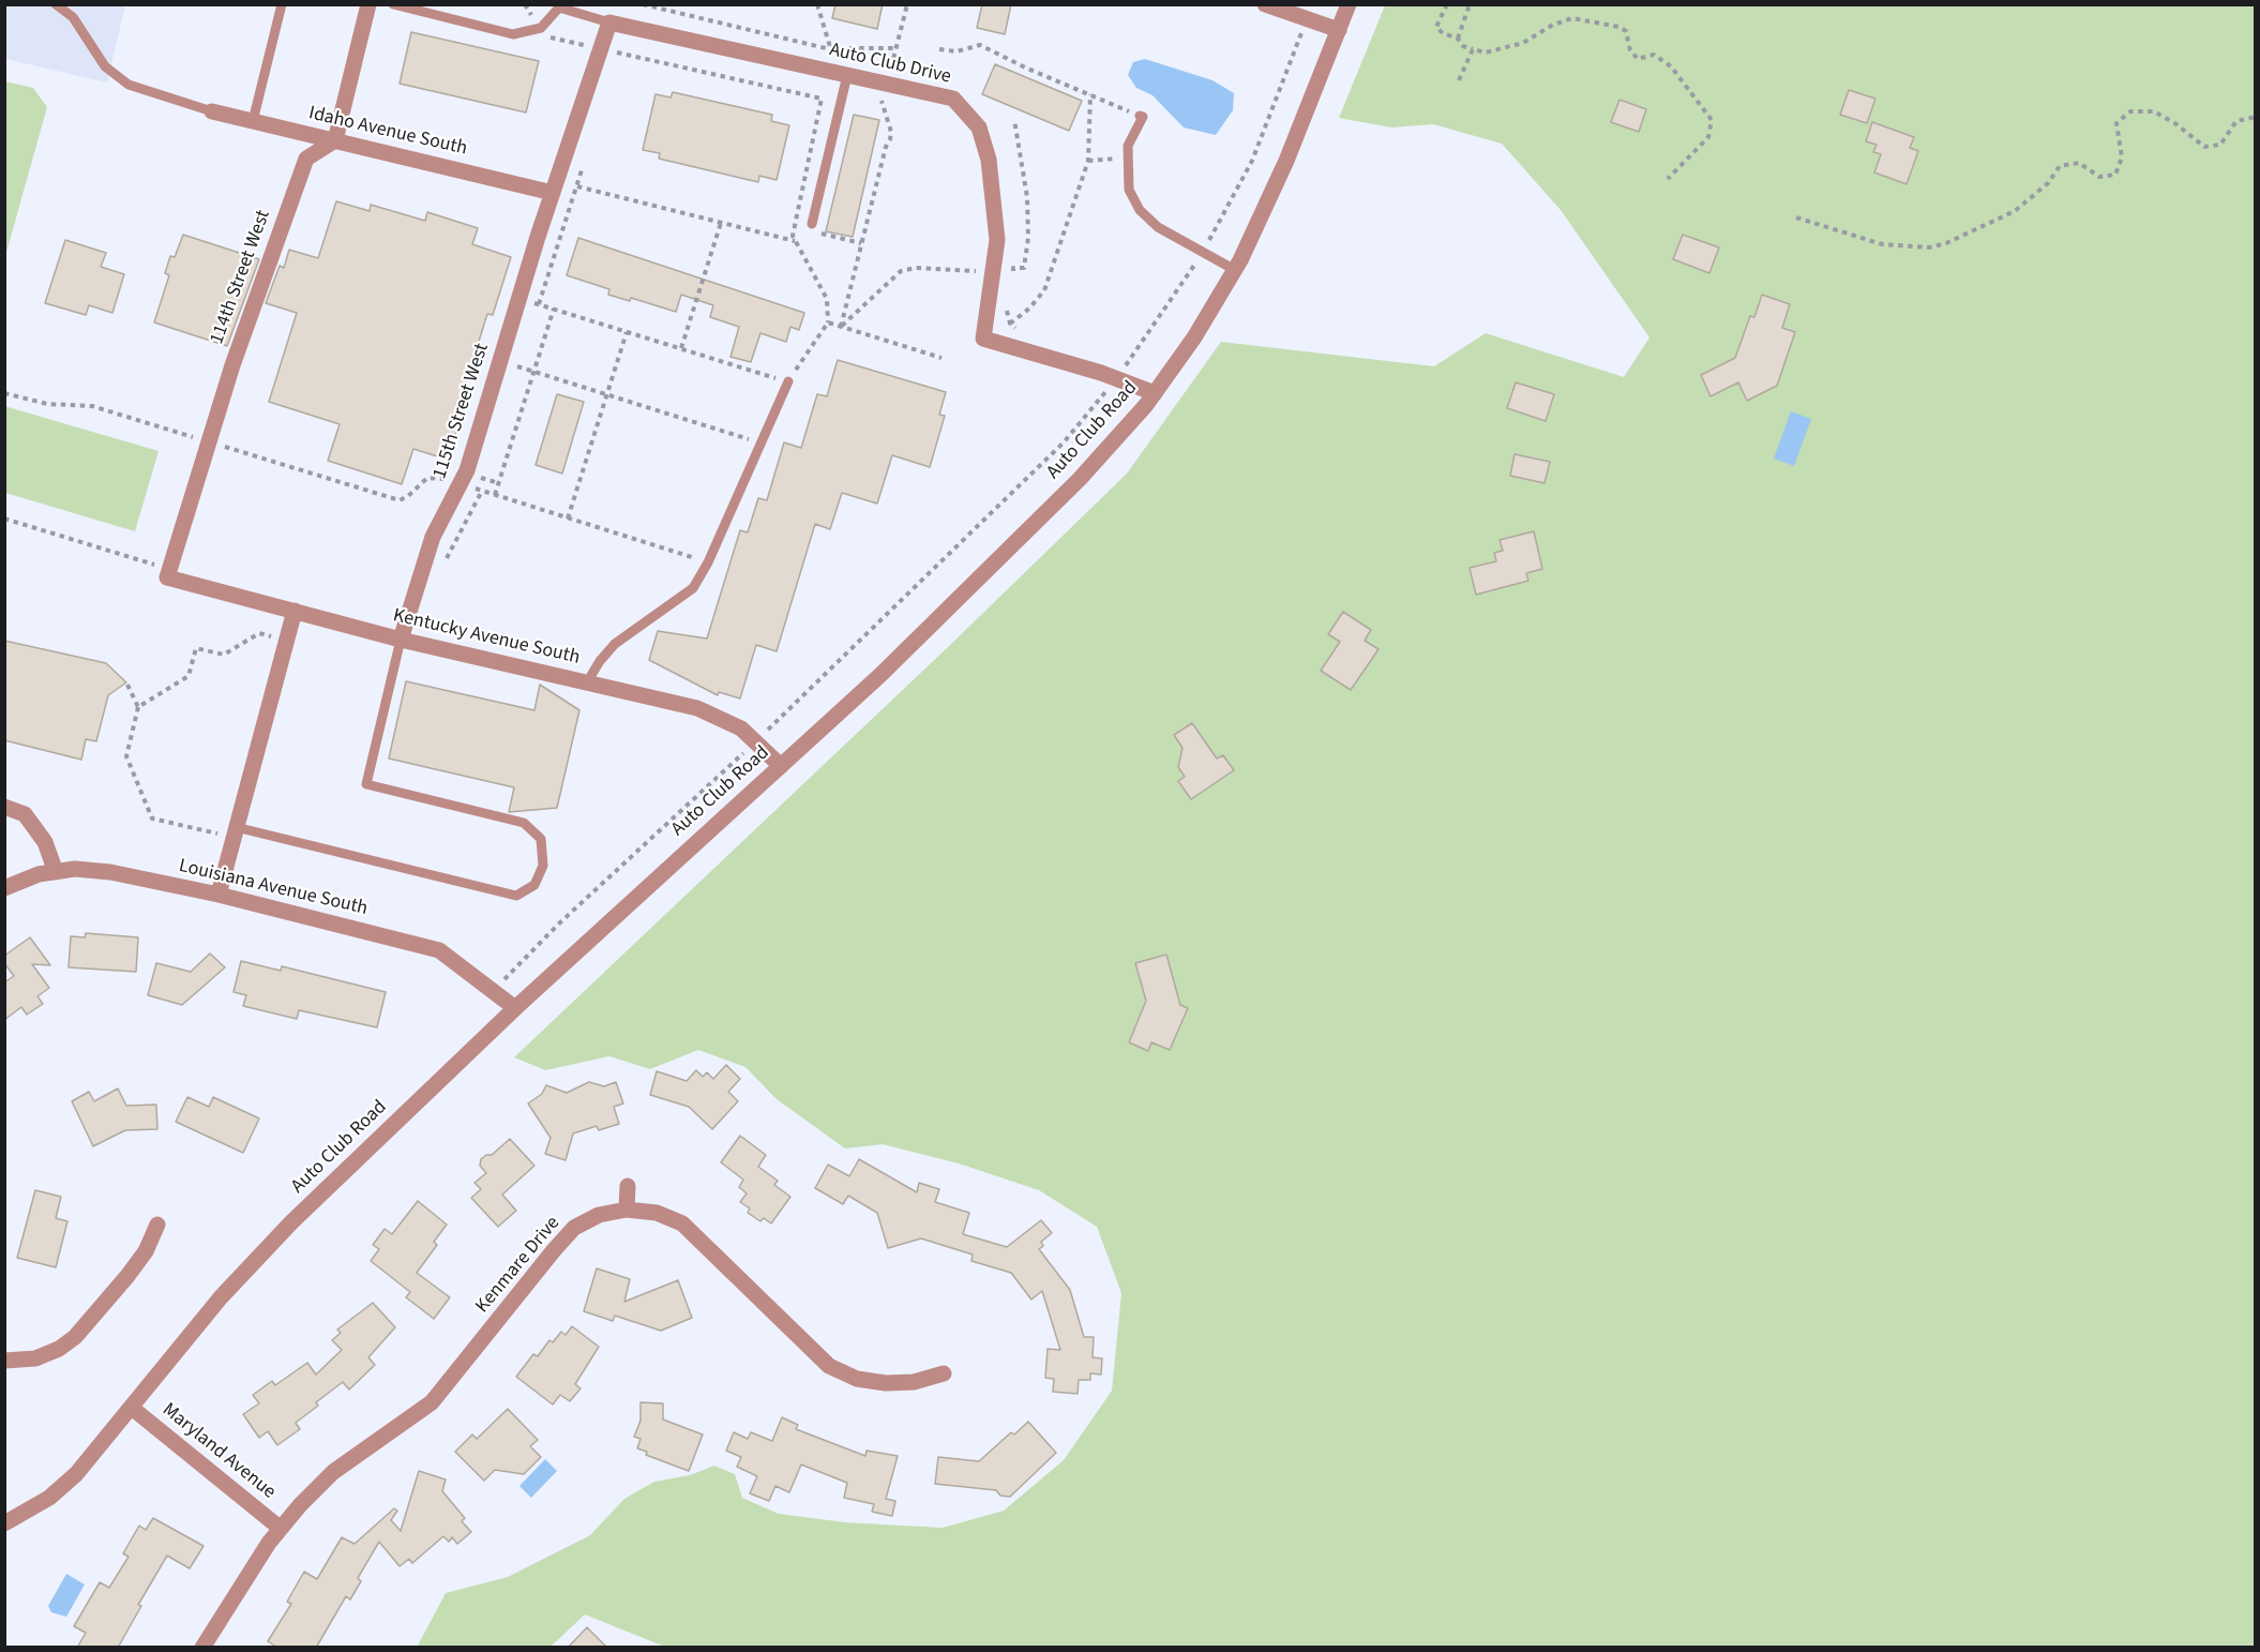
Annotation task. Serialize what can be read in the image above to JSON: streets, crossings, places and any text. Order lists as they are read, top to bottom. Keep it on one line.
{"streets":{"street":["Auto Club Drive","Idaho Avenue South","114th Street West","115th Street West","Auto Club Road","Kentucky Avenue South","Louisiana Avenue South","Kenmare Drive","Maryland Avenue"]},"crossings":[["Auto Club Drive","Auto Club Road"],["Idaho Avenue South","114th Street West"],["Idaho Avenue South","115th Street West"],["114th Street West","Kentucky Avenue South"],["115th Street West","Kentucky Avenue South"],["Auto Club Road","Kentucky Avenue South"],["Auto Club Road","Louisiana Avenue South"],["Auto Club Road","Maryland Avenue"],["Kenmare Drive","Maryland Avenue"]]}
